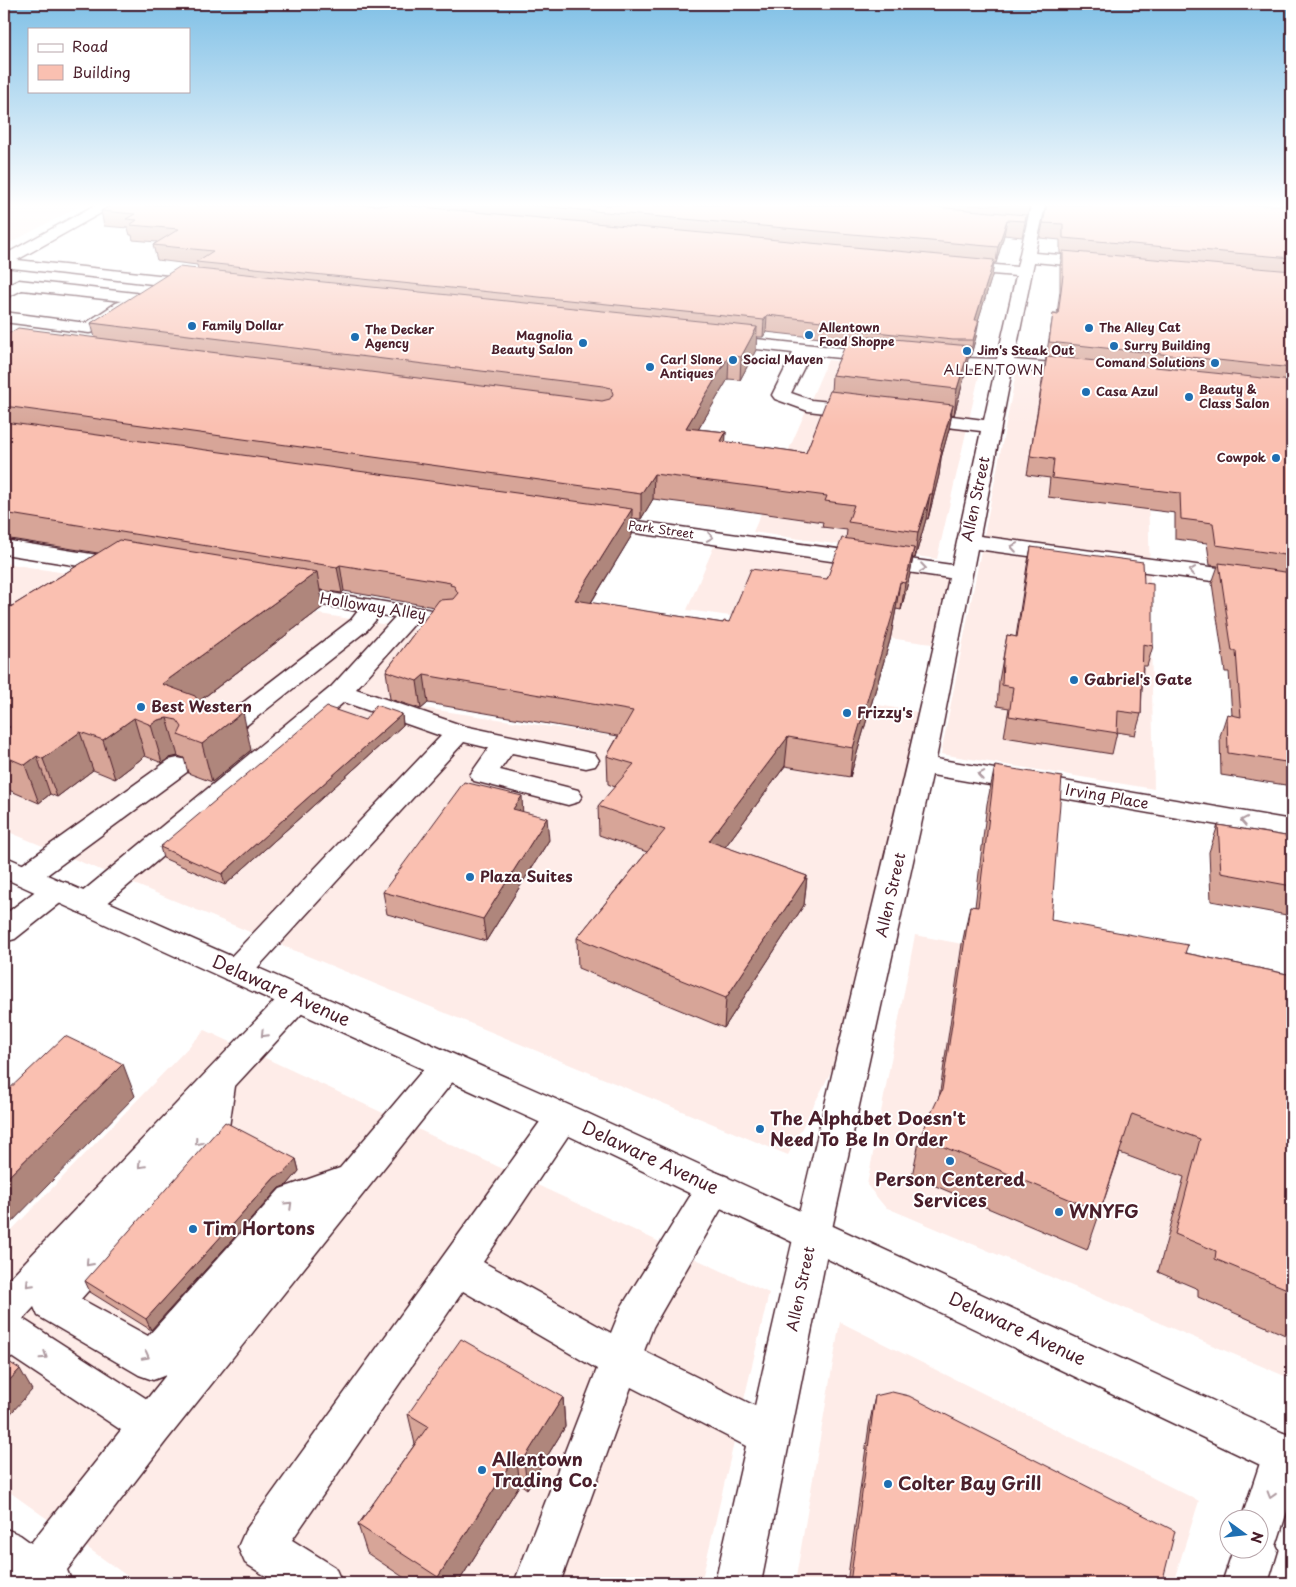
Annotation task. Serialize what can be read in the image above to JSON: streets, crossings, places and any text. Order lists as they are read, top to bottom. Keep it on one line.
{"streets":{"street":["Allen Street","Park Street","Holloway Alley","Irving Place","Delaware Avenue"]},"crossings":[["Allen Street","Park Street"],["Allen Street","Irving Place"],["Allen Street","Delaware Avenue"]],"districts":["ALLENTOWN"],"places":["Family Dollar","The Alley Cat","Allentown Food Shoppe","The Decker Agency","Magnolia Beauty Salon","Surry Building","Jim's Steak Out","Social Maven","Comand Solutions","Carl Slone Antiques","Casa Azul","Beauty & Class Salon","Cowpok","Gabriel's Gate","Best Western","Frizzy's","Plaza Suites","The Alphabet Doesn't Need To Be In Order","Person Centered Services","WNYFG","Tim Hortons","Allentown Trading Co.","Colter Bay Grill"],"legend":["Road","Building"],"north":"right"}
